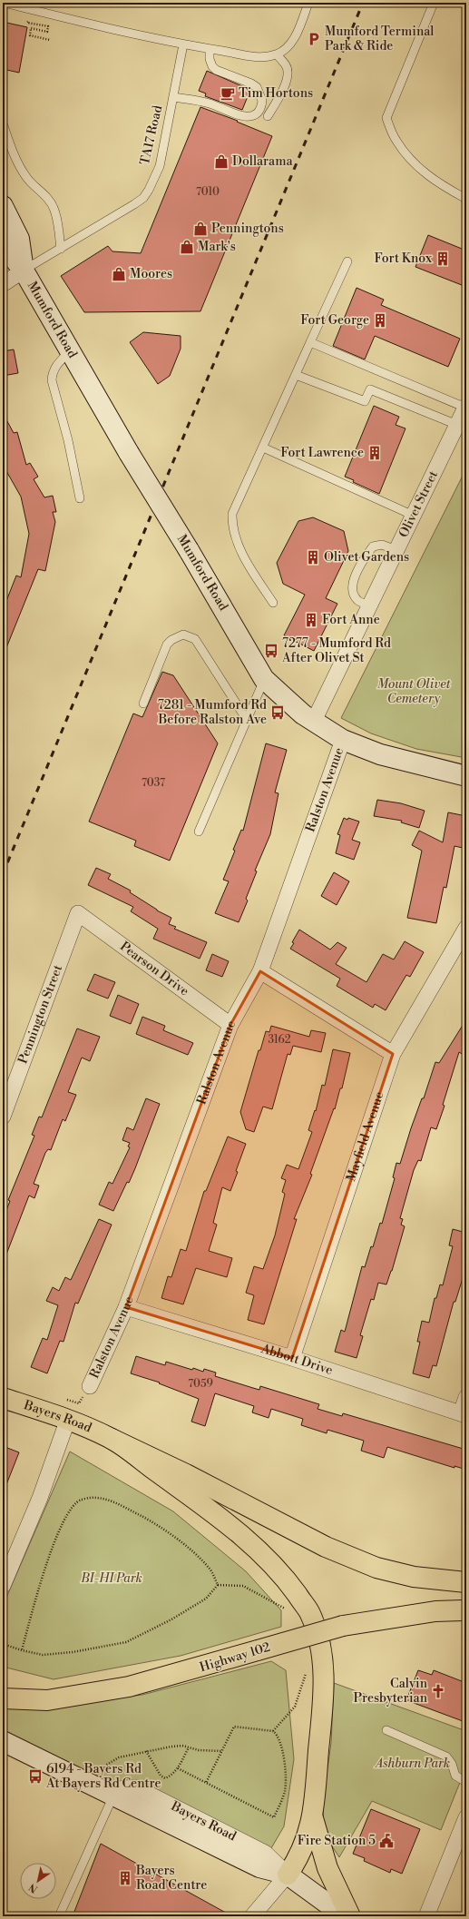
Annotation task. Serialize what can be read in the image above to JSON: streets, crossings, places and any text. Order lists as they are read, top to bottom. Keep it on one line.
{"streets":{"main road":["Bayers Road","Highway 102"],"street":["Mumford Road","Olivet Street","Ralston Avenue","Pearson Drive","Pennington Street","Mayfield Avenue","Abbott Drive"],"lane":["TA17 Road"]},"crossings":[["TA17 Road","Mumford Road"],["Mumford Road","Olivet Street"],["Mumford Road","Ralston Avenue"],["Ralston Avenue","Pearson Drive"],["Ralston Avenue","Abbott Drive"],["Pearson Drive","Pennington Street"],["Mayfield Avenue","Abbott Drive"]],"parks":["Mount Olivet Cemetery","BI-HI Park","Ashburn Park"],"places":{"parking":["Mumford Terminal Park & Ride"],"cafe":["Tim Hortons"],"shop":["Dollarama","Penningtons","Mark's","Moores"],"building":["Fort Knox","Fort George","Fort Lawrence","Olivet Gardens","Fort Anne","Bayers Road Centre"],"bus stop":["7277 - Mumford Rd After Olivet St","7281 - Mumford Rd Before Ralston Ave","6194 - Bayers Rd At Bayers Rd Centre"],"church":["Calvin Presbyterian"],"public building":["Fire Station 5"]},"house_numbers":["7010","7037","3162","7059"],"north":"bottom left"}
